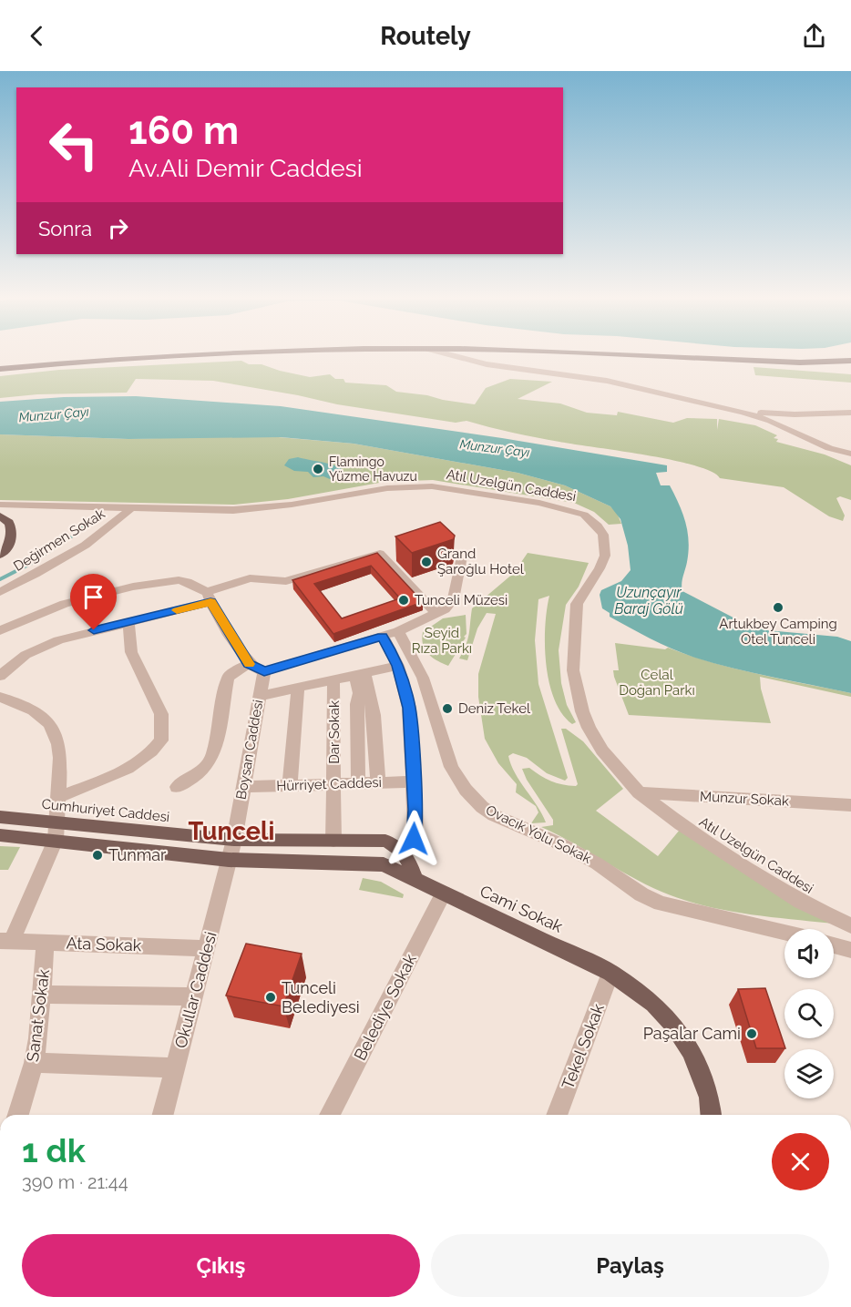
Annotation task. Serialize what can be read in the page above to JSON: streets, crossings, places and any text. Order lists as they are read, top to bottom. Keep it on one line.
{"streets":{"main road":["Cumhuriyet Caddesi","Cami Sokak"],"street":["Atıl Uzelgün Caddesi","Değirmen Sokak","Dar Sokak","Boysan Caddesi","Hürriyet Caddesi","Munzur Sokak","Ovacık Yolu Sokak","Ata Sokak","Okullar Caddesi","Belediye Sokak","Sanat Sokak","Tekel Sokak"]},"crossings":[["Atıl Uzelgün Caddesi","Değirmen Sokak"],["Atıl Uzelgün Caddesi","Munzur Sokak"],["Dar Sokak","Hürriyet Caddesi"],["Dar Sokak","Cumhuriyet Caddesi"],["Boysan Caddesi","Hürriyet Caddesi"],["Boysan Caddesi","Cumhuriyet Caddesi"],["Boysan Caddesi","Cami Sokak"],["Boysan Caddesi","Okullar Caddesi"],["Cami Sokak","Okullar Caddesi"],["Cami Sokak","Belediye Sokak"],["Cami Sokak","Tekel Sokak"],["Ata Sokak","Okullar Caddesi"],["Ata Sokak","Sanat Sokak"]],"districts":["Tunceli"],"water":["Munzur Çayı","Uzunçayır Baraj Gölü"],"parks":["Seyid Rıza Parkı","Celal Doğan Parkı"],"places":["Flamingo Yüzme Havuzu","Grand Şaroğlu Hotel","Tunceli Müzesi","Artukbey Camping Otel Tunceli","Deniz Tekel","Tunmar","Tunceli Belediyesi","Paşalar Cami"],"page":{"header":"Routely","turn":["160 m","Av.Ali Demir Caddesi"],"then":"Sonra","heading":["1 dk","390 m · 21:44"],"buttons":["Çıkış","Paylaş"]}}
